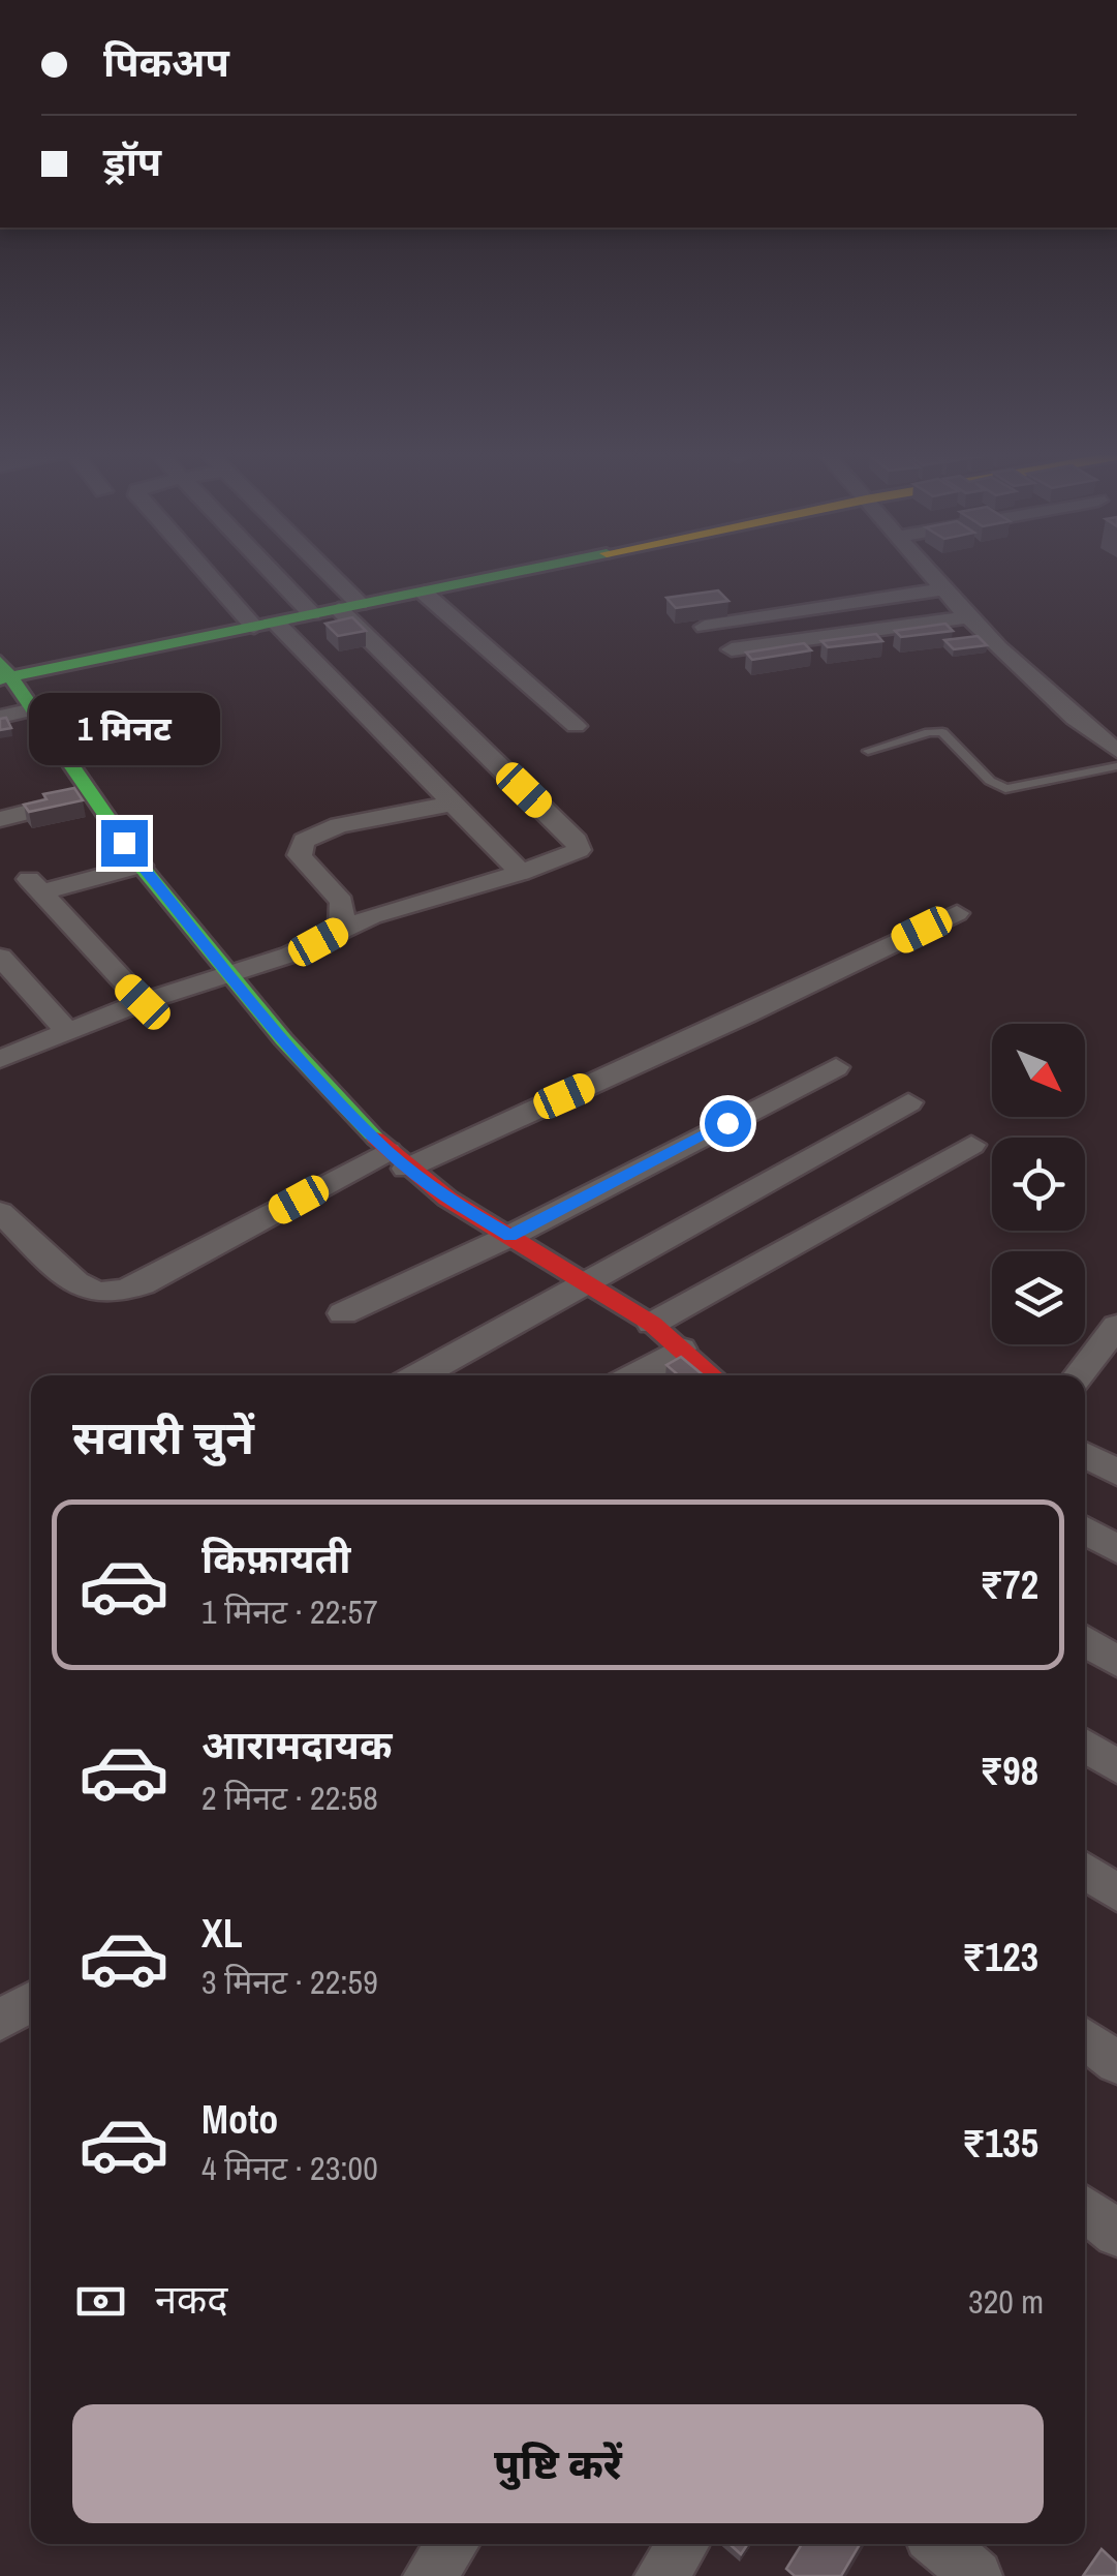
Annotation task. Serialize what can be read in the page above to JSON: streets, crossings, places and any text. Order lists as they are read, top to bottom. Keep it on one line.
{"north":"bottom right","page":{"banner":["पिकअप","ड्रॉप"],"bubble":"1 मिनट","heading":"सवारी चुनें","list":[{"name":"किफ़ायती","note":"1 मिनट · 22:57","value":"₹72"},{"name":"आरामदायक","note":"2 मिनट · 22:58","value":"₹98"},{"name":"XL","note":"3 मिनट · 22:59","value":"₹123"},{"name":"Moto","note":"4 मिनट · 23:00","value":"₹135"}],"pay":["नकद","320 m"],"buttons":"पुष्टि करें"}}
